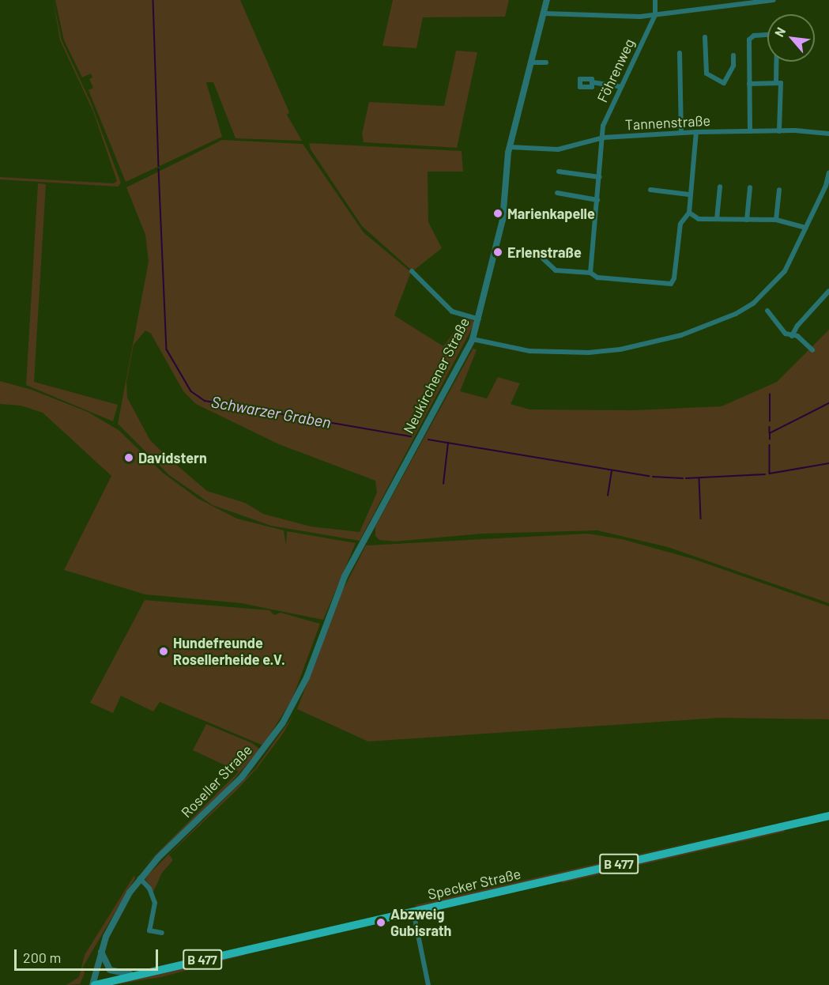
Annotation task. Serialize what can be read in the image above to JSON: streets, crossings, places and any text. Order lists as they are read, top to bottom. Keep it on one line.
{"streets":{"main road":["B 477","Specker Straße"],"street":["Föhrenweg","Tannenstraße","Neukirchener Straße","Roseller Straße"]},"crossings":[["Föhrenweg","Tannenstraße"],["Tannenstraße","Neukirchener Straße"],["Neukirchener Straße","Roseller Straße"],["Roseller Straße","Specker Straße"]],"water":["Schwarzer Graben"],"places":["Marienkapelle","Erlenstraße","Davidstern","Hundefreunde Rosellerheide e.V.","Abzweig Gubisrath"],"scale_bar":"200 m","north":"top left"}
